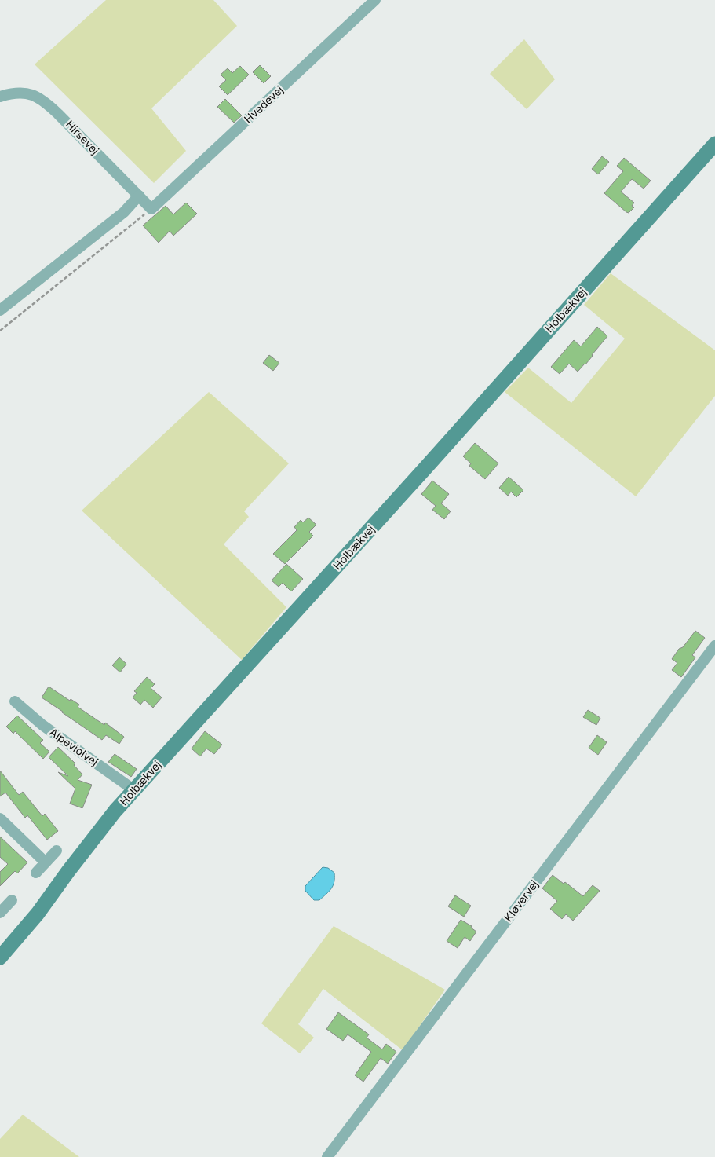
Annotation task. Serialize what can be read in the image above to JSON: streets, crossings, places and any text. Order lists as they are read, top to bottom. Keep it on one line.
{"streets":{"street":["Hvedevej","Hirsevej","Holbækvej","Alpeviolvej","Kløvervej"]},"crossings":[["Hvedevej","Hirsevej"],["Holbækvej","Alpeviolvej"]]}
